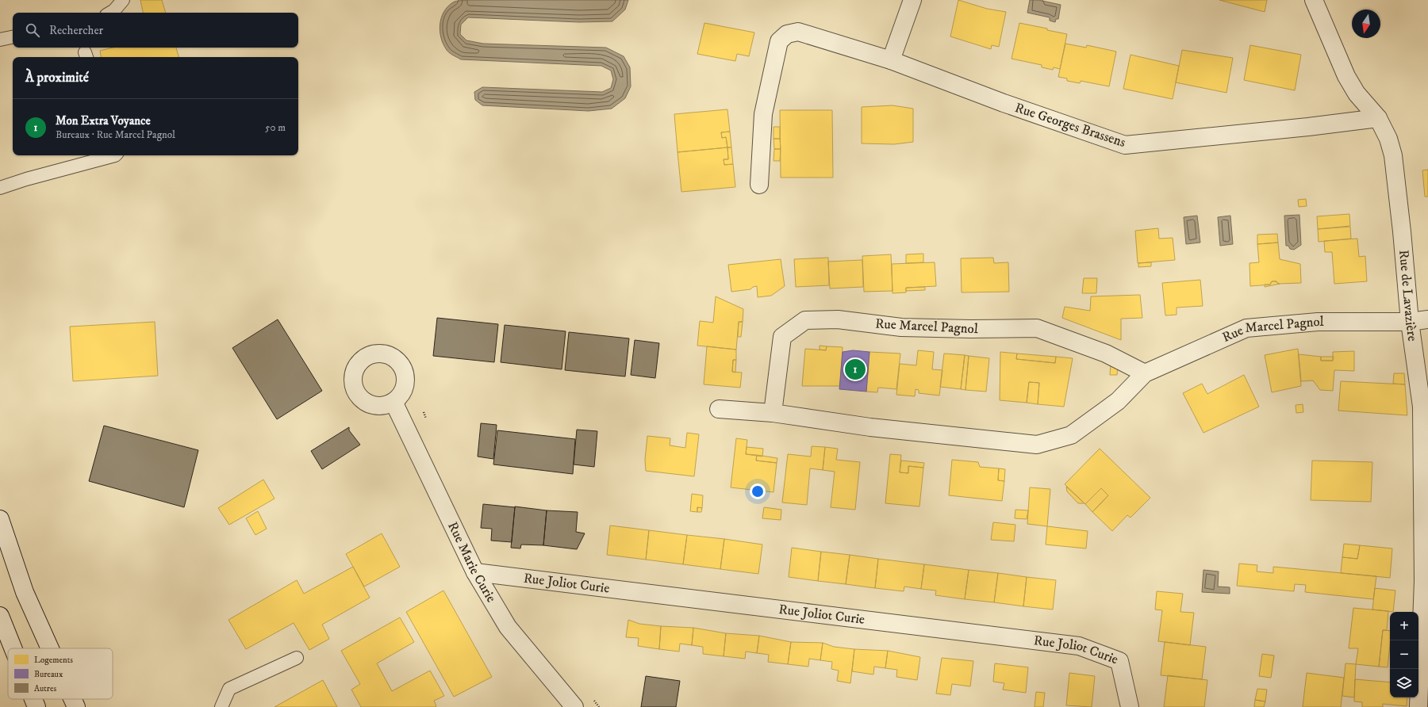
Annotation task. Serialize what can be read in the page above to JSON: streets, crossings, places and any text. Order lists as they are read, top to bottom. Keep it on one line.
{"streets":{"street":["Rue Georges Brassens","Rue de Lavazière","Rue Marcel Pagnol","Rue Marie Curie","Rue Joliot Curie"]},"crossings":[["Rue Georges Brassens","Rue de Lavazière"],["Rue de Lavazière","Rue Marcel Pagnol"],["Rue Marie Curie","Rue Joliot Curie"]],"legend":["Logements","Bureaux","Autres"],"north":"bottom","page":{"search":"Rechercher","heading":"À proximité","list":[{"mark":"1","name":"Mon Extra Voyance","note":"Bureaux · Rue Marcel Pagnol","value":"50 m"}],"pins":"1","map_buttons":["+","−"]}}
